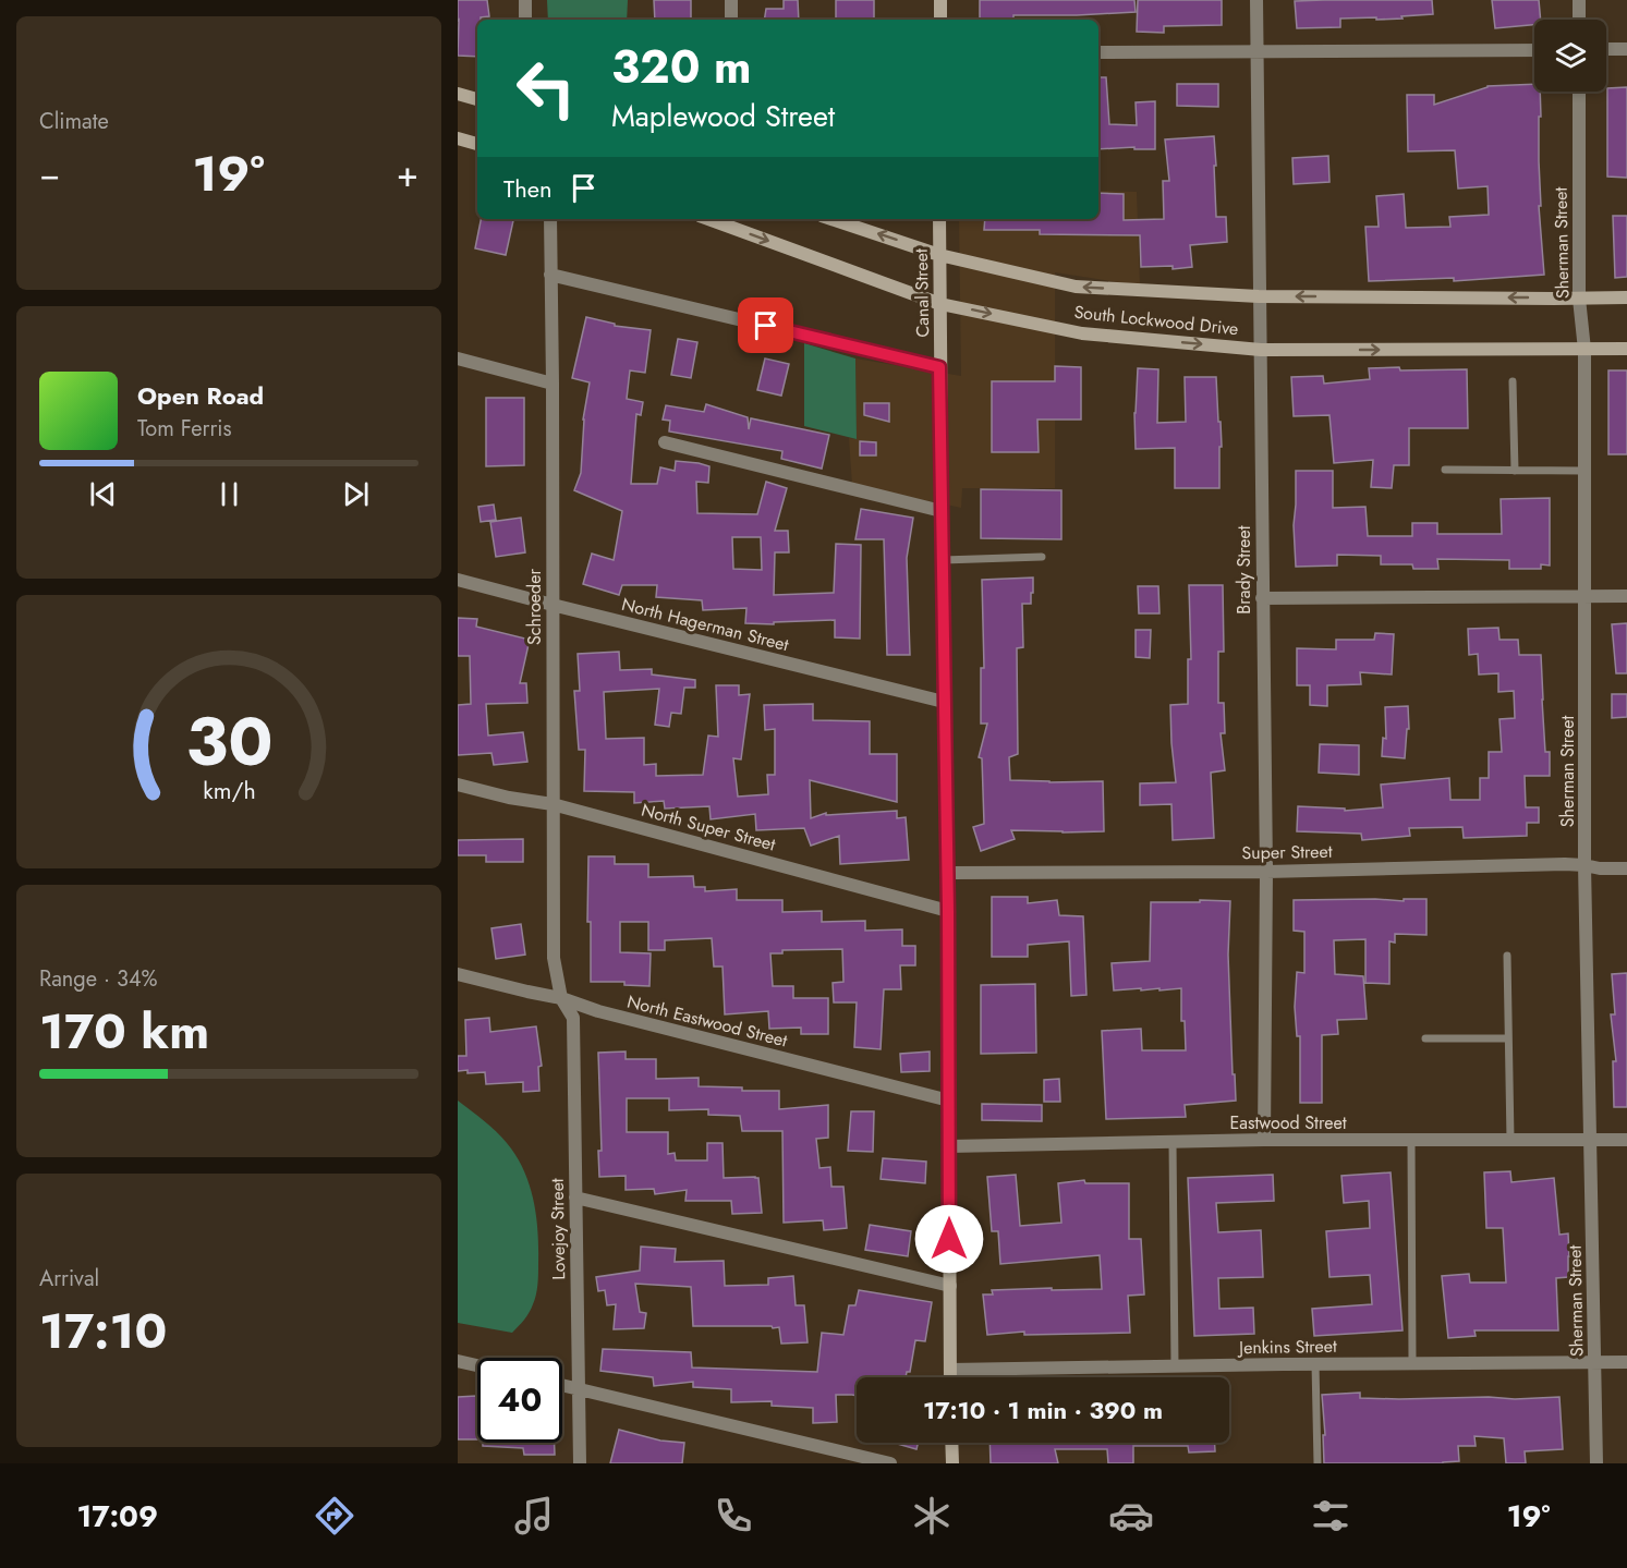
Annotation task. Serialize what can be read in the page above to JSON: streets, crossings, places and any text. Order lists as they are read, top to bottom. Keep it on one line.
{"streets":{"main road":["Canal Street","South Lockwood Drive"],"street":["Sherman Street","Brady Street","Schroeder","North Hagerman Street","North Super Street","Super Street","North Eastwood Street","Eastwood Street","Lovejoy Street","Jenkins Street"]},"crossings":[["Sherman Street","South Lockwood Drive"],["Sherman Street","Super Street"],["Sherman Street","Eastwood Street"],["Sherman Street","Jenkins Street"],["Canal Street","South Lockwood Drive"],["Canal Street","North Hagerman Street"],["Canal Street","North Super Street"],["Canal Street","Super Street"],["Canal Street","North Eastwood Street"],["Canal Street","Eastwood Street"],["Canal Street","Jenkins Street"],["South Lockwood Drive","Brady Street"],["Brady Street","Super Street"],["Brady Street","Eastwood Street"],["Schroeder","North Hagerman Street"],["Schroeder","North Super Street"],["Schroeder","North Eastwood Street"],["Schroeder","Lovejoy Street"],["North Eastwood Street","Lovejoy Street"]],"page":{"tile":["Climate",["Range · 34%","170 km"],["Arrival","17:10"]],"turn":["320 m","Maplewood Street"],"heat":["−","19°","+"],"then":"Then","song":["Open Road","Tom Ferris"],"limit":"40","trip":"17:10 · 1 min · 390 m","tabs":["17:09","19°"],"gauge":["30","km/h"]}}
